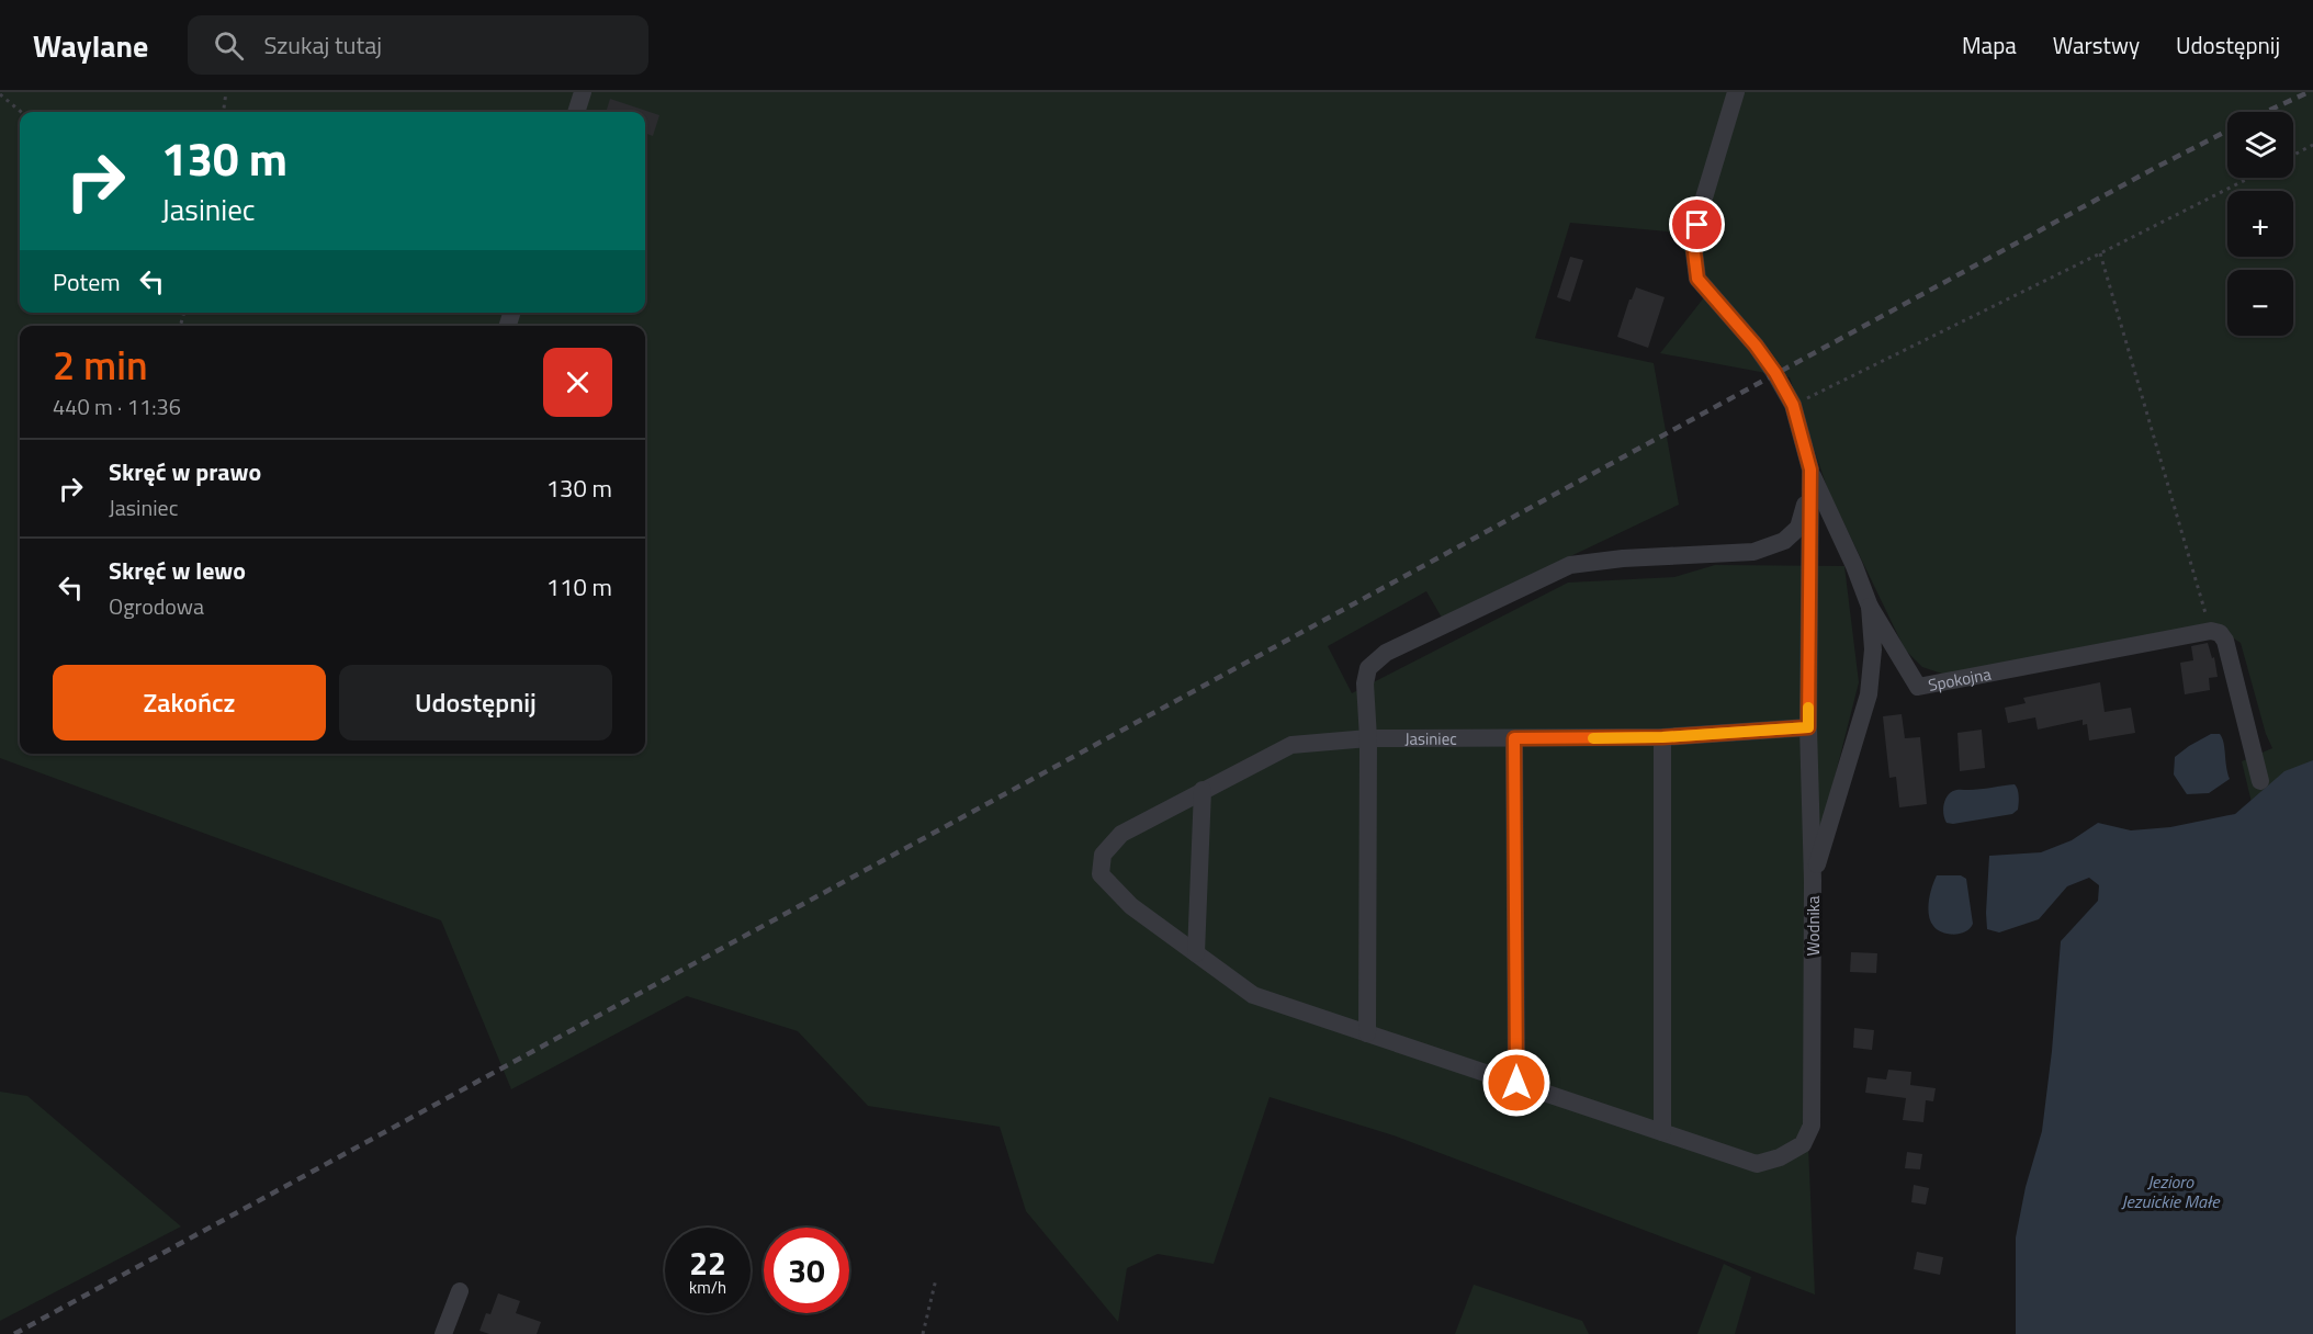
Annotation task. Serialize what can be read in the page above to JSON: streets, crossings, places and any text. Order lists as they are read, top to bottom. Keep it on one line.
{"streets":{"street":["Spokojna","Jasiniec","Wodnika"]},"crossings":[["Jasiniec","Wodnika"]],"water":["Jezioro Jezuickie Małe"],"page":{"header":"Waylane","search":"Szukaj tutaj","nav":["Mapa","Warstwy","Udostępnij"],"map_buttons":["+","−"],"turn":["130 m","Jasiniec"],"then":"Potem","heading":["2 min","440 m · 11:36"],"list":[{"name":"Skręć w prawo","note":"Jasiniec","value":"130 m"},{"name":"Skręć w lewo","note":"Ogrodowa","value":"110 m"}],"buttons":["Zakończ","Udostępnij"],"speed":"22 km/h","limit":"30"}}
